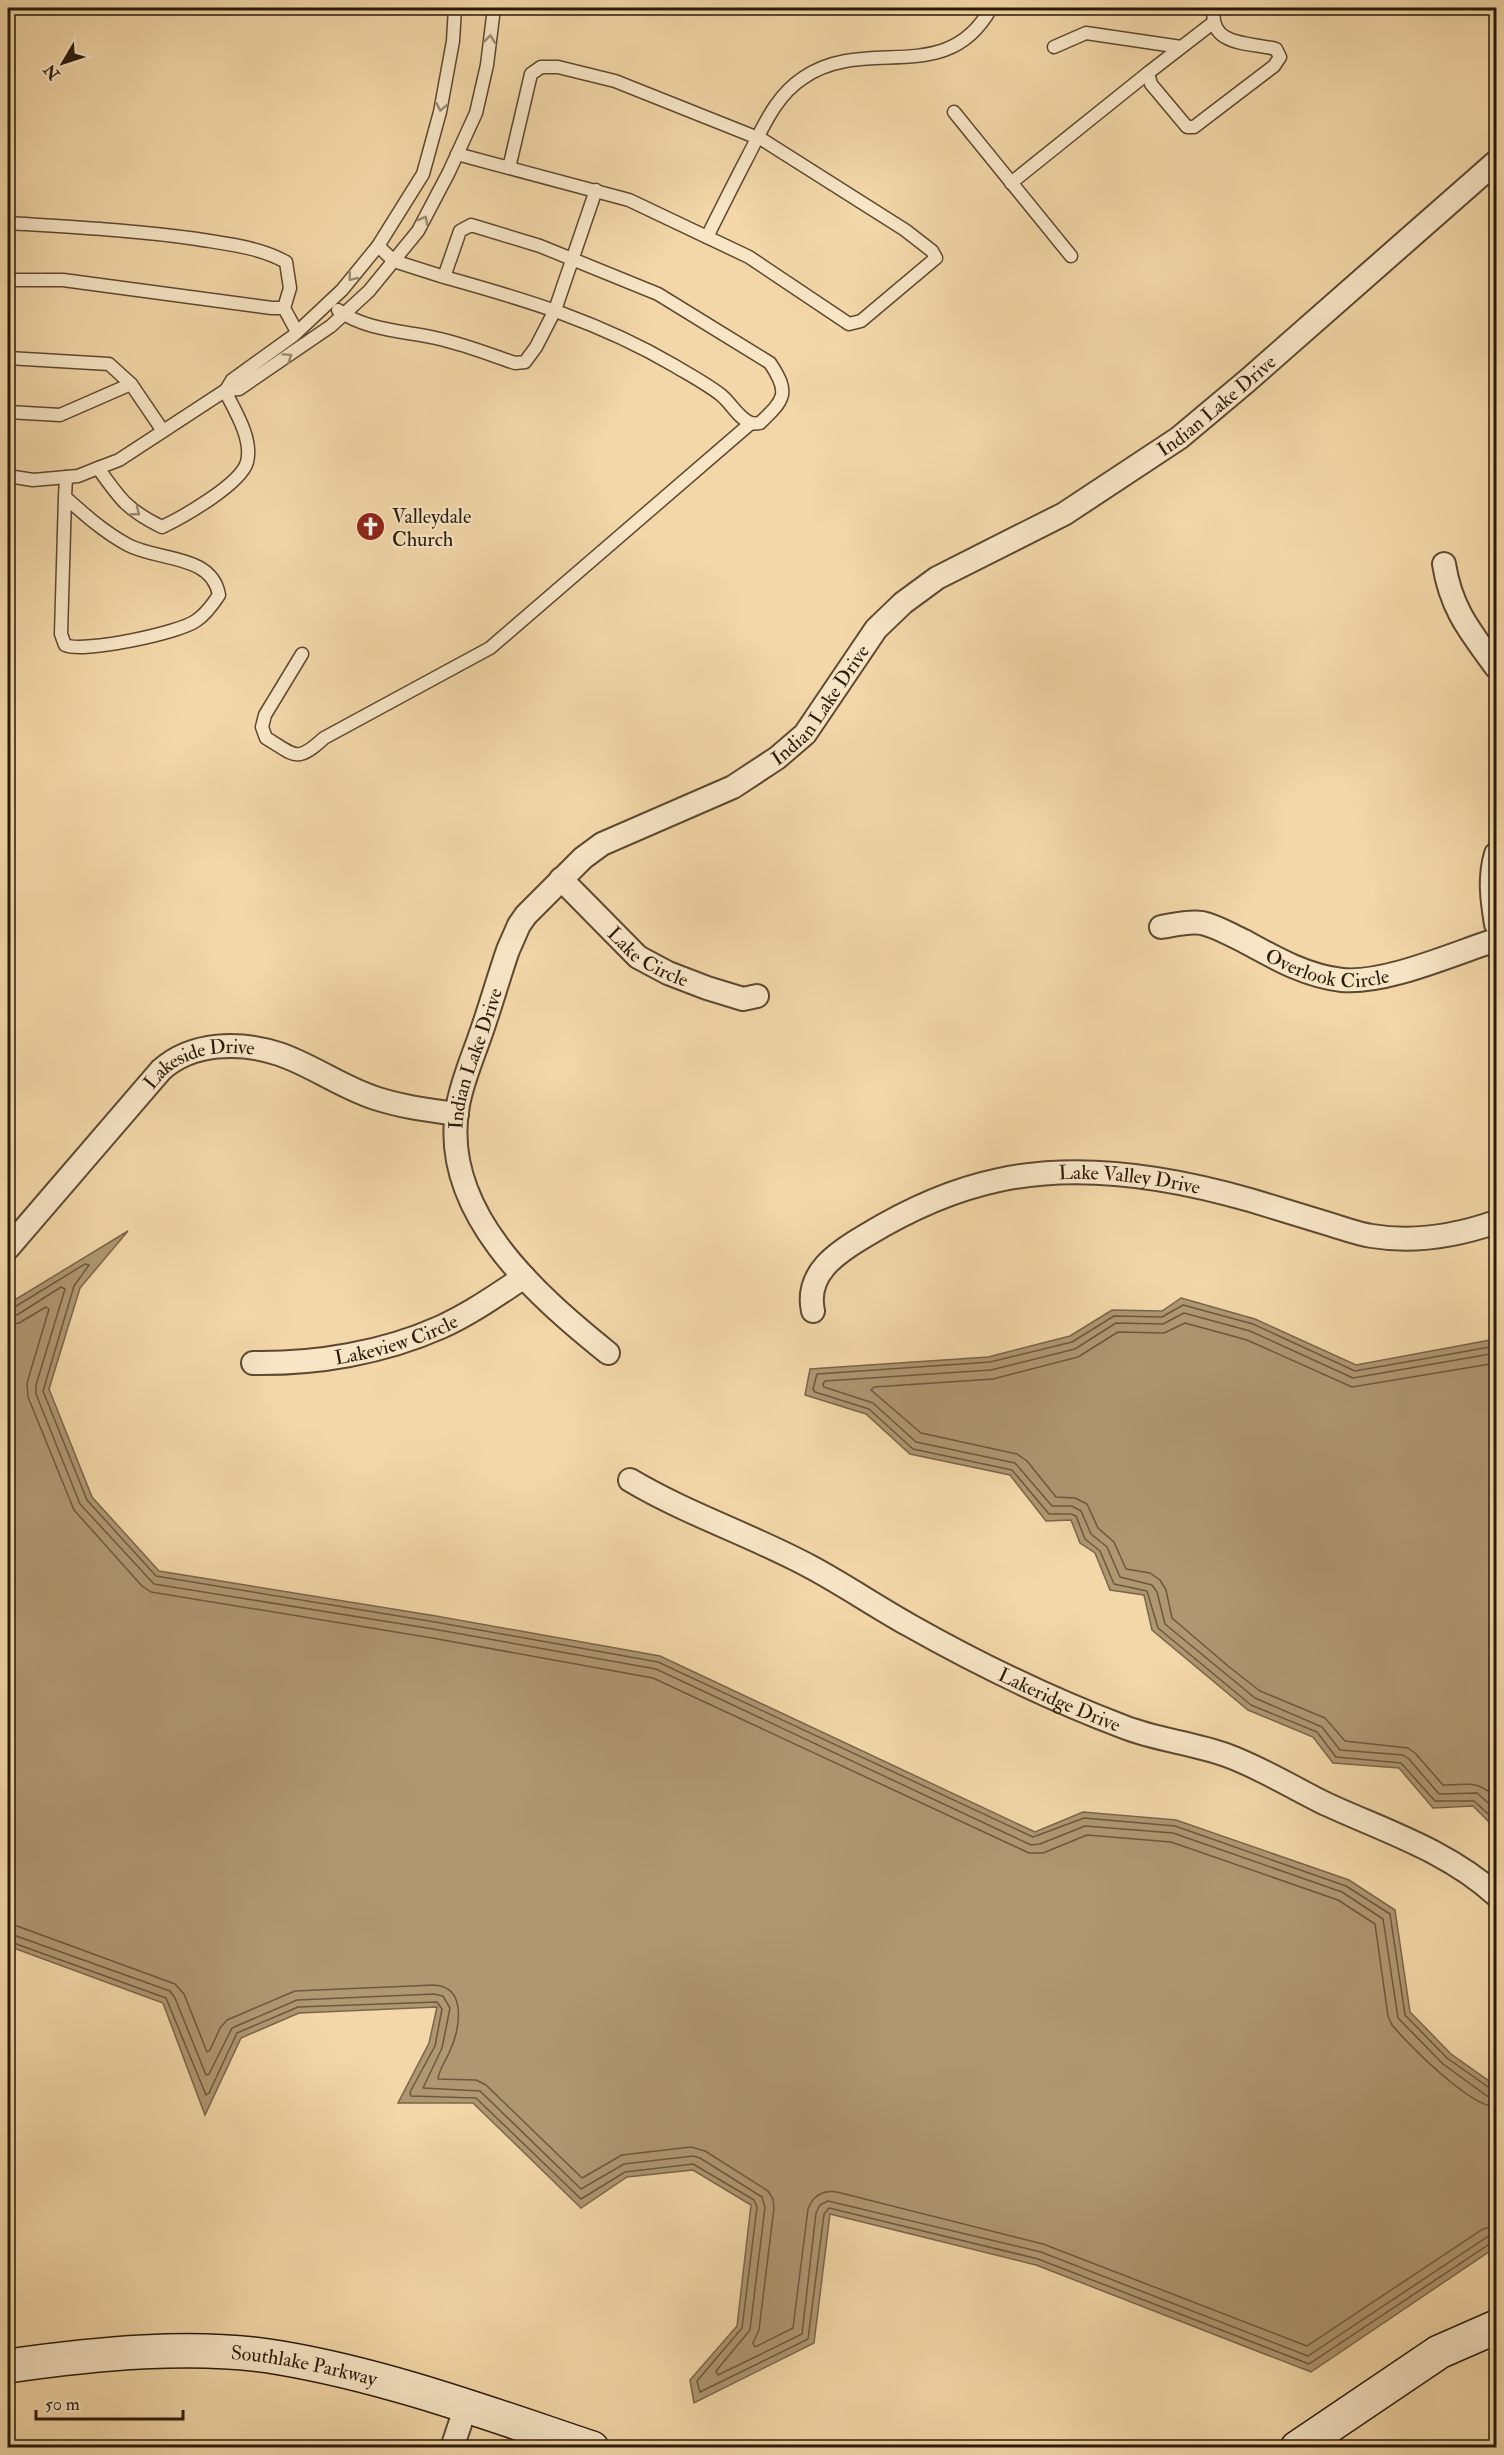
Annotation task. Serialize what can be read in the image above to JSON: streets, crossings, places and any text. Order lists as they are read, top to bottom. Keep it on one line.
{"streets":{"street":["Indian Lake Drive","Lake Circle","Overlook Circle","Lakeside Drive","Lake Valley Drive","Lakeview Circle","Lakeridge Drive","Southlake Parkway"]},"crossings":[["Indian Lake Drive","Lake Circle"],["Indian Lake Drive","Lakeside Drive"],["Indian Lake Drive","Lakeview Circle"]],"places":{"church":["Valleydale Church"]},"scale_bar":"50 m","north":"bottom left"}
